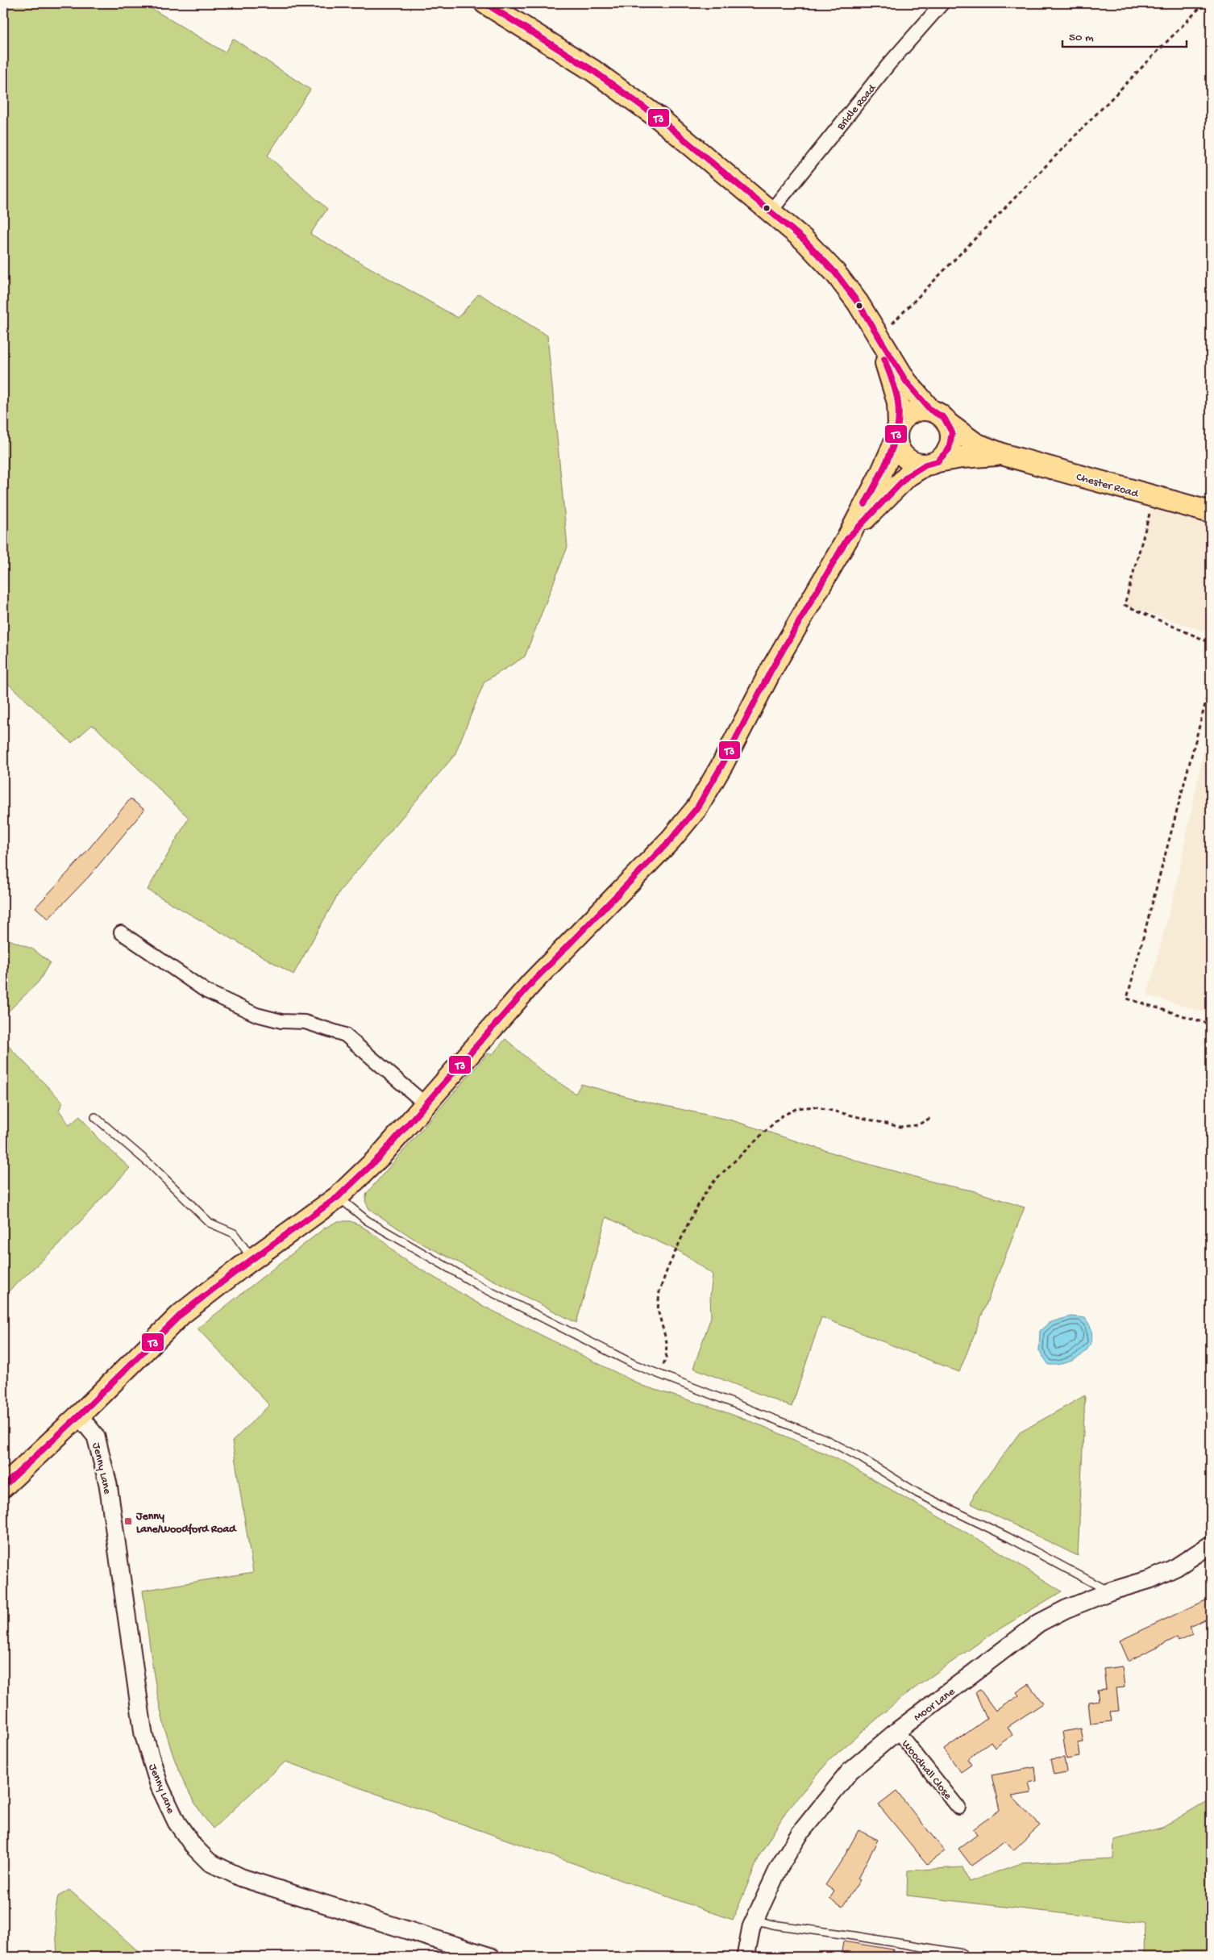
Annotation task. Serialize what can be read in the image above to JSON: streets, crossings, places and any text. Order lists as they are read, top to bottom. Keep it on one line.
{"streets":{"main road":["Chester Road"],"street":["Bridle Road","Jenny Lane","Moor Lane","Woodhall Close"]},"crossings":[["Moor Lane","Woodhall Close"]],"places":{"transit":["Jenny Lane/Woodford Road"]},"lines":["transit line T3"],"scale_bar":"50 m"}
